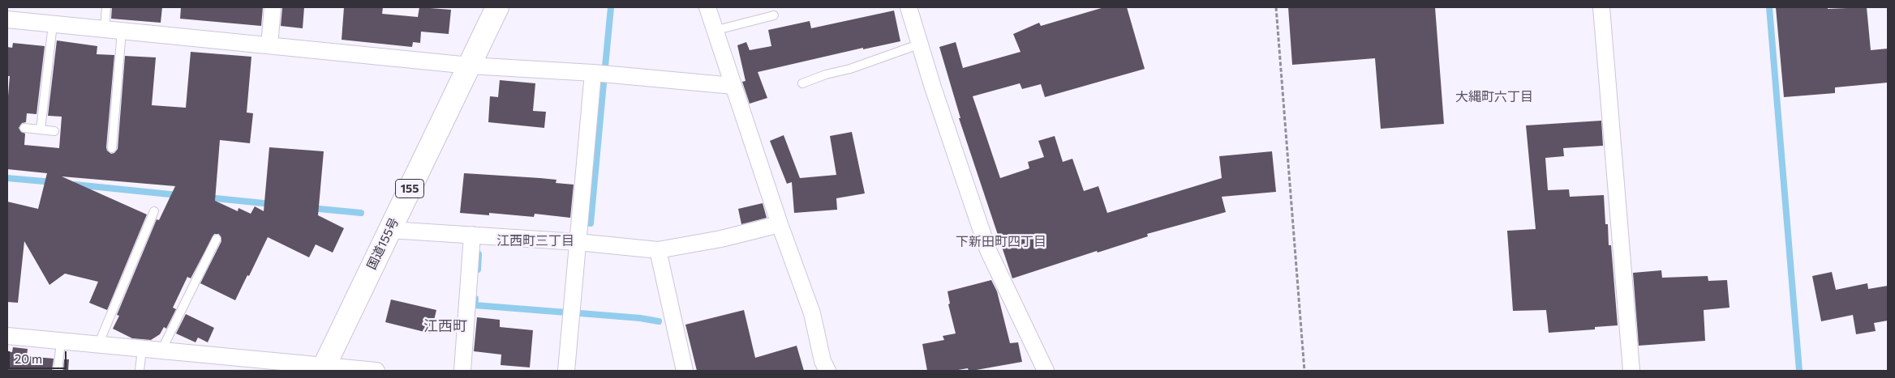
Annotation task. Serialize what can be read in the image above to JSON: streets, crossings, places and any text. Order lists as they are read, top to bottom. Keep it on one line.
{"streets":{"highway":["155","国道155号"]},"districts":["大縄町六丁目","江西町三丁目","下新田町四丁目","江西町"],"scale_bar":"20 m"}
